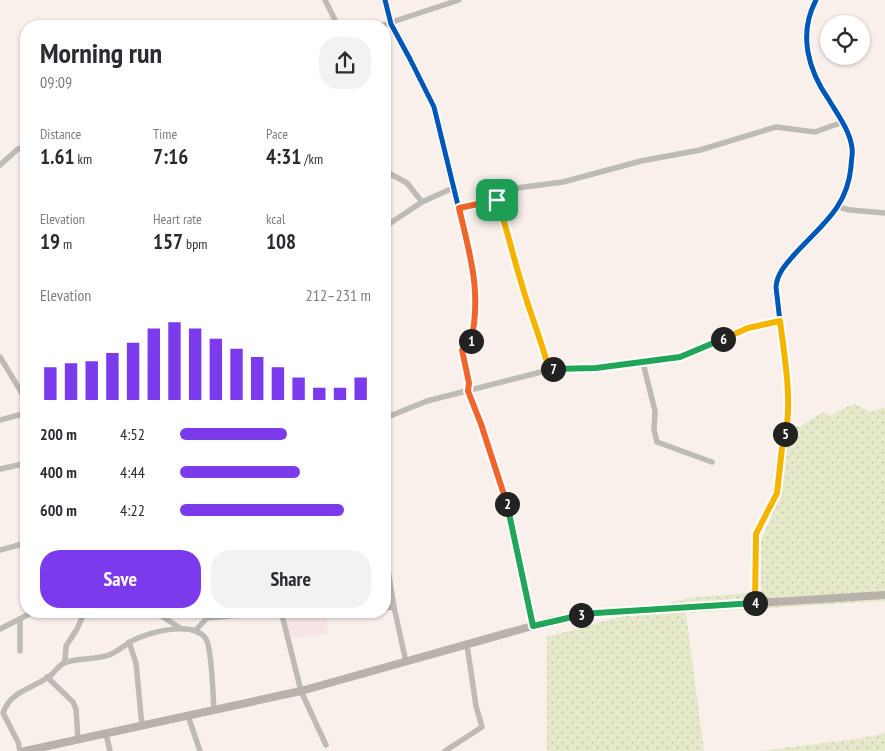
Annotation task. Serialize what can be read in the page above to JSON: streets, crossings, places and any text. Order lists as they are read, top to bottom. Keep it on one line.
{"page":{"heading":["Morning run","09:09"],"stats":[["Distance","1.61 km"],["Time","7:16"],["Pace","4:31 /km"],["Elevation","19 m"],["Heart rate","157 bpm"],["kcal","108"]],"chart":["Elevation","212–231 m"],"pins":["6","1","7","5","2","4","3"],"list":[{"name":"200 m","note":"4:52"},{"name":"400 m","note":"4:44"},{"name":"600 m","note":"4:22"}],"buttons":["Save","Share"]}}
